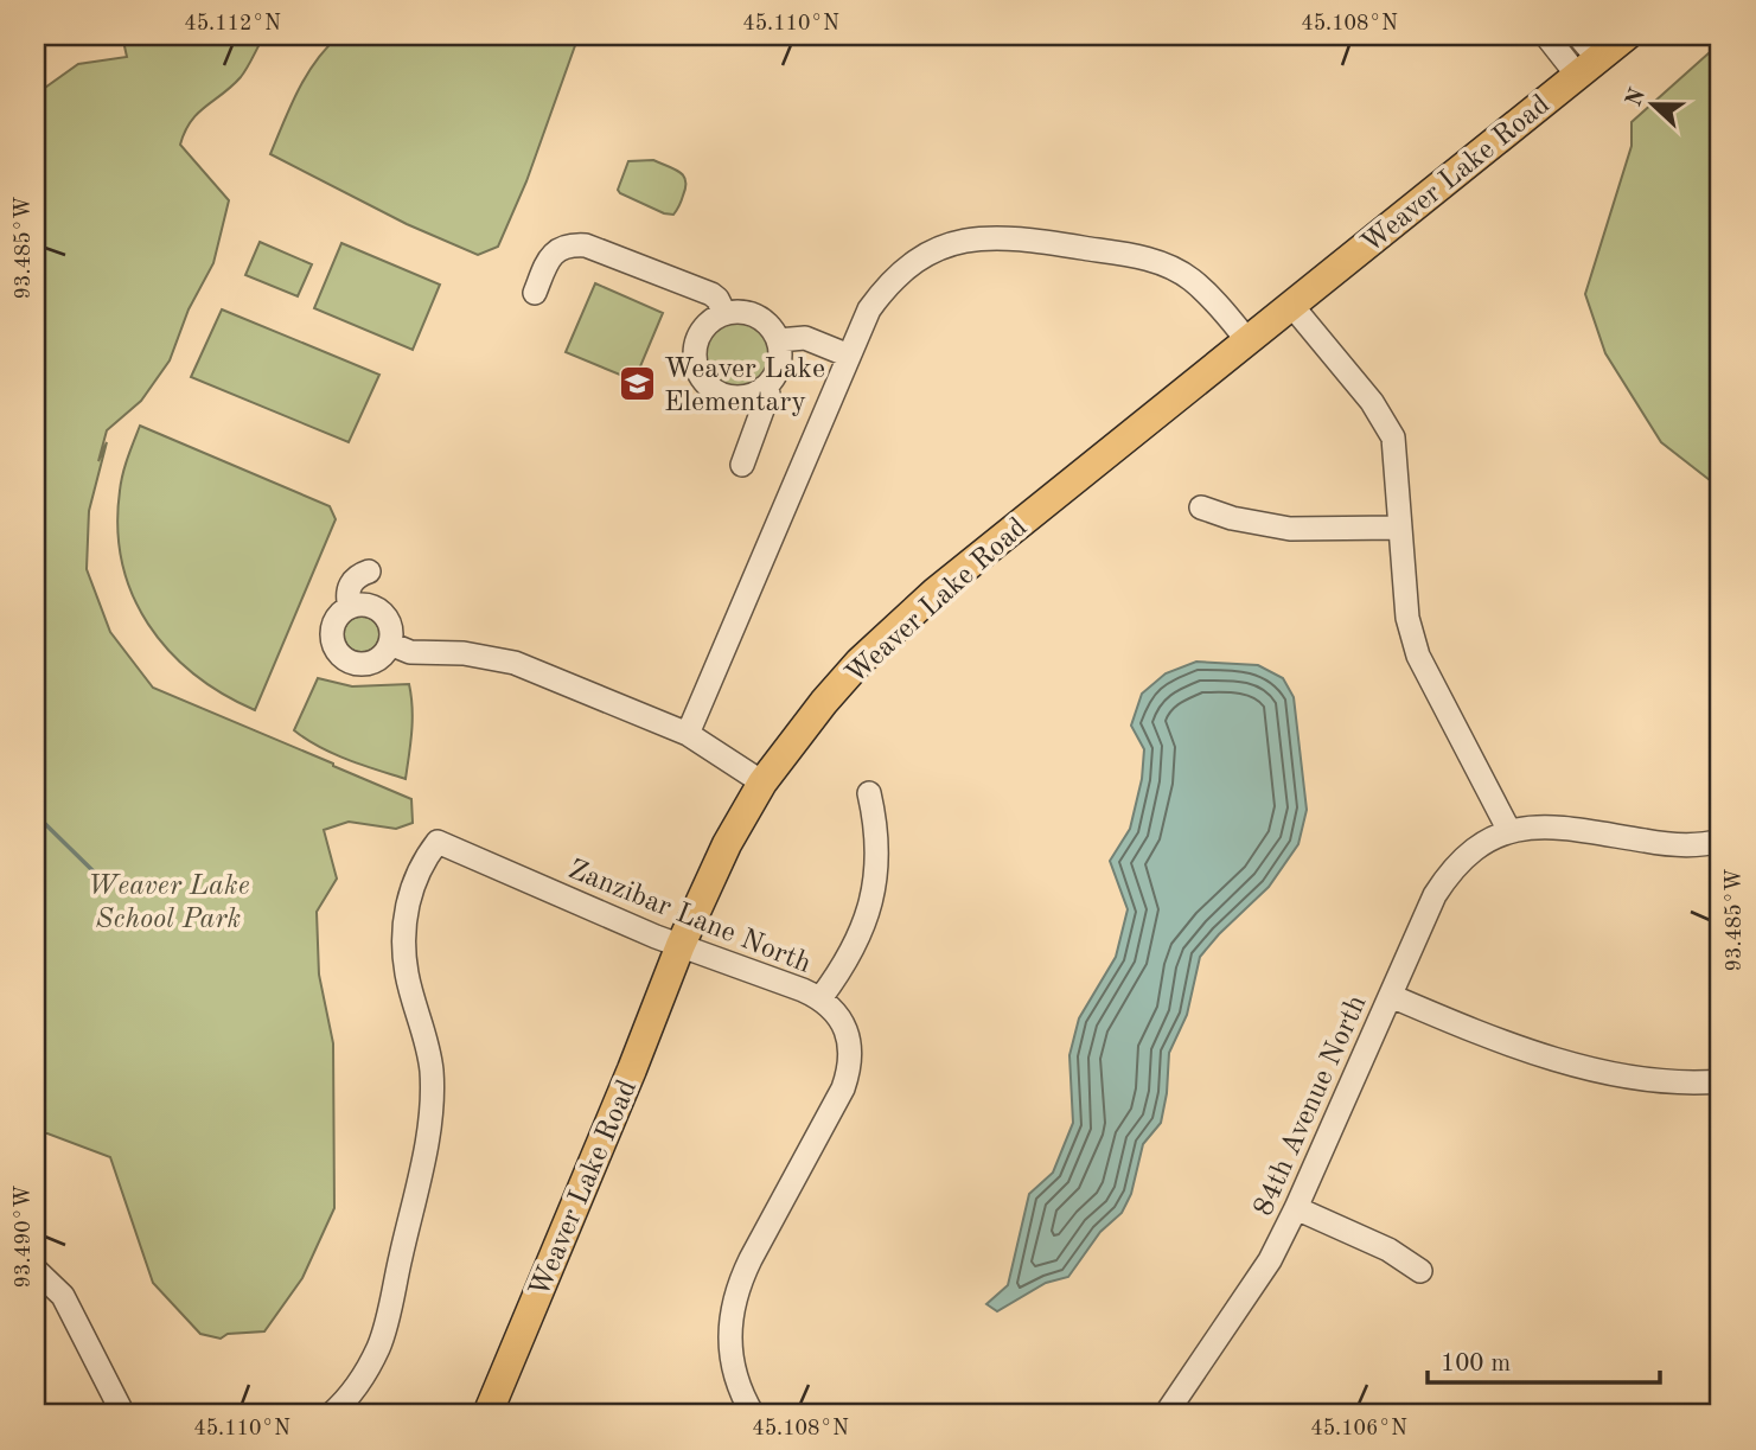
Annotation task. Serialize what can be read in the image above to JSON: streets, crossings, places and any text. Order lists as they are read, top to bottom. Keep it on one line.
{"streets":{"main road":["Weaver Lake Road"],"street":["Zanzibar Lane North","84th Avenue North"]},"crossings":[["Weaver Lake Road","Zanzibar Lane North"]],"parks":["Weaver Lake School Park"],"places":{"school or university":["Weaver Lake Elementary"]},"scale_bar":"100 m","north":"left","coordinates":["45.112°N","45.110°N","45.108°N","93.485°W","93.490°W","45.106°N"]}
